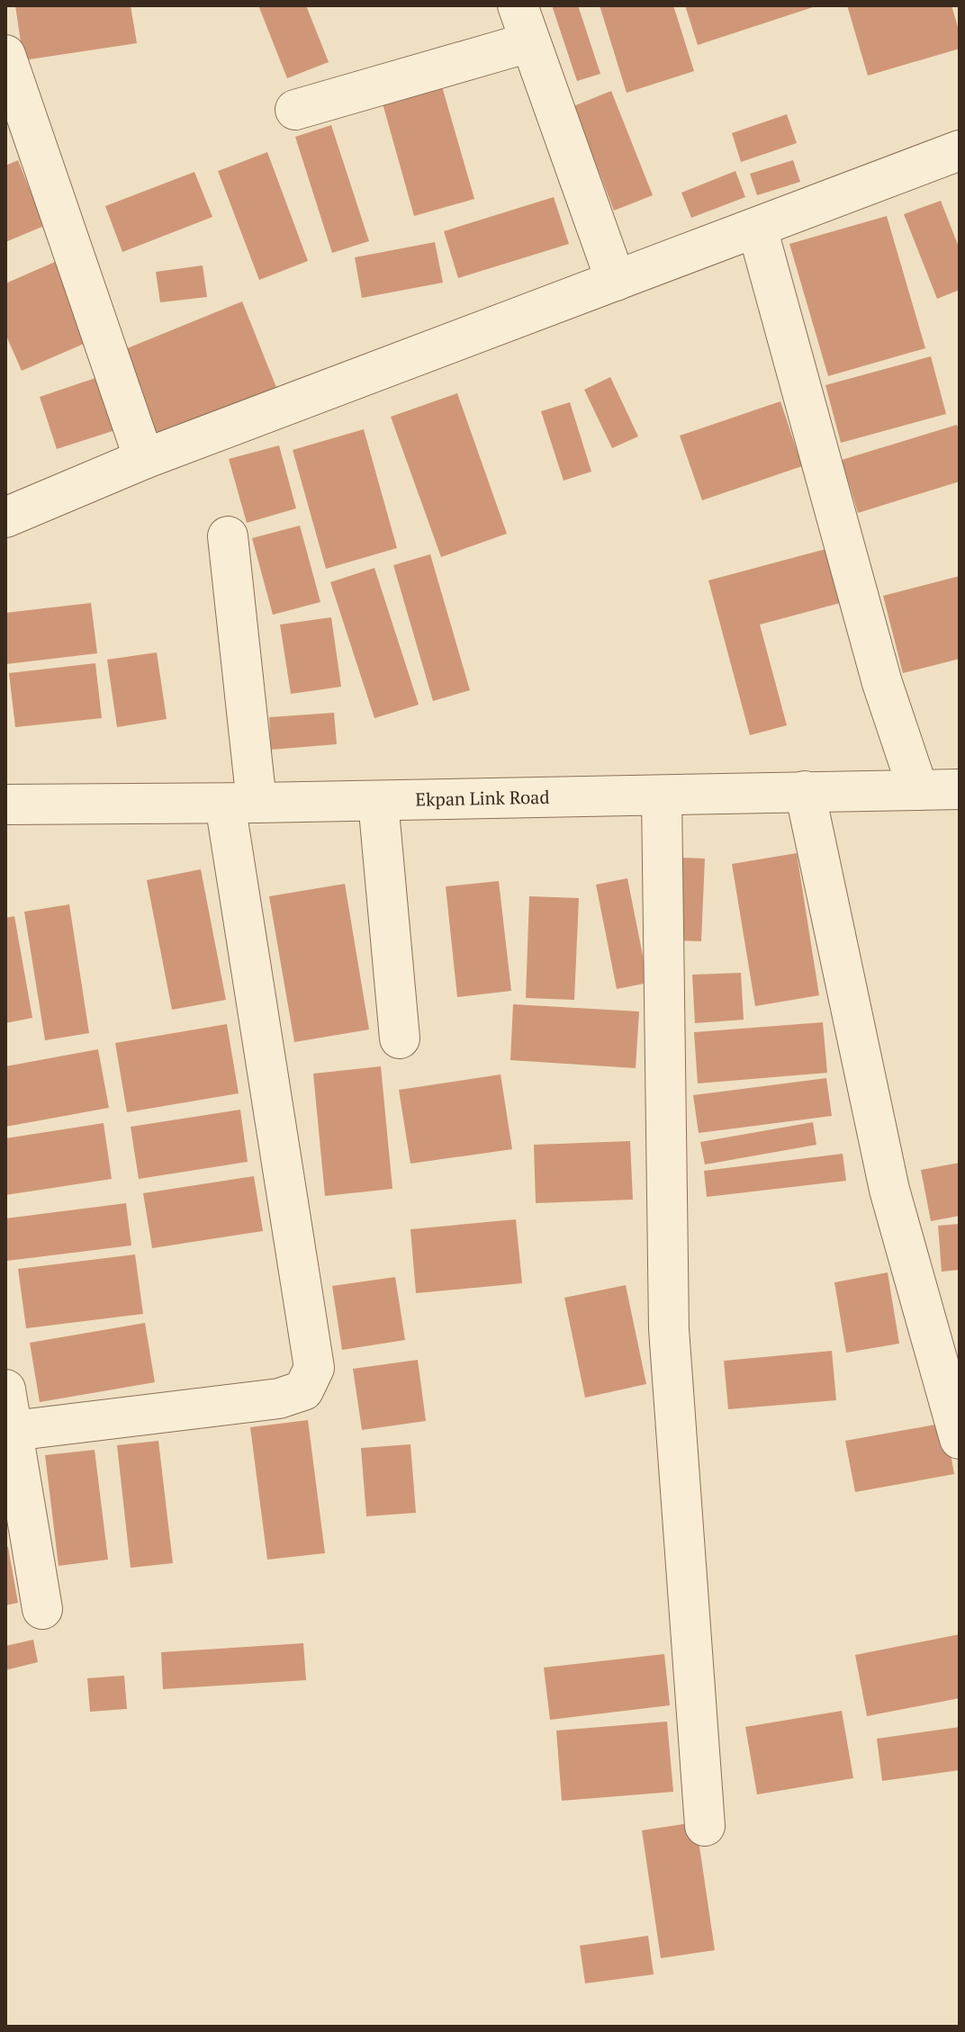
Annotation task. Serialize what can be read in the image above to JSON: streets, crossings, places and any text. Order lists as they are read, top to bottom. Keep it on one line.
{"streets":{"street":["Ekpan Link Road"]}}
